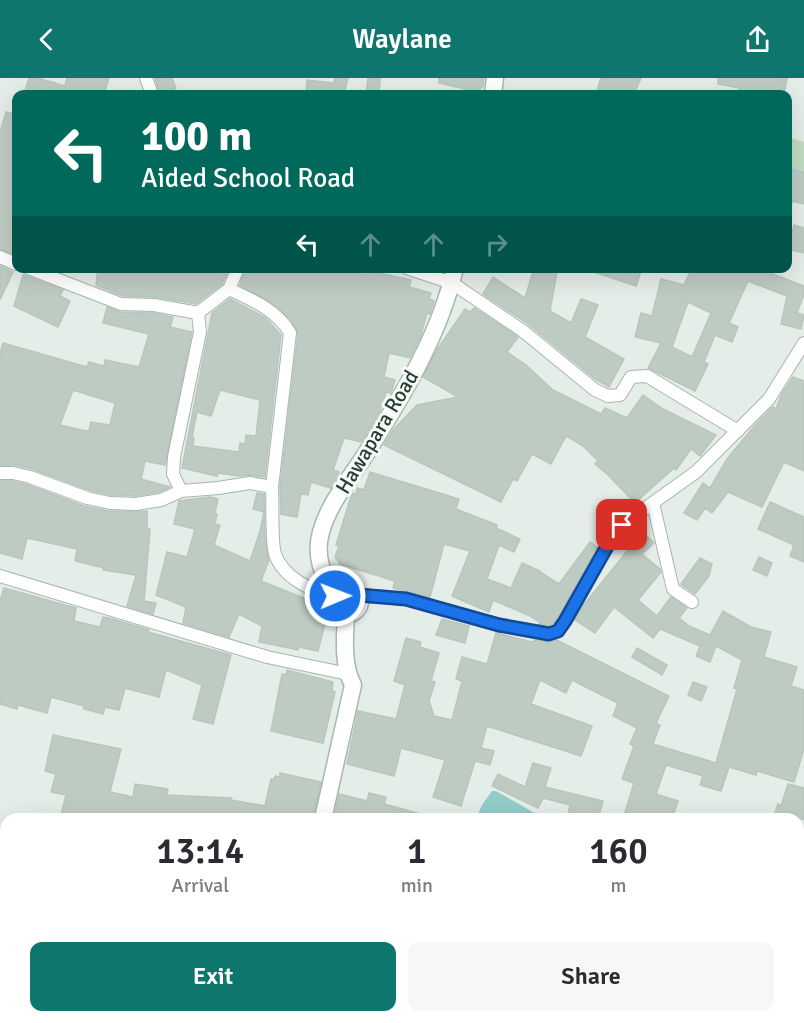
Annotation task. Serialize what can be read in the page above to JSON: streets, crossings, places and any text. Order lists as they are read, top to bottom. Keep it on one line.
{"streets":{"street":["Hawapara Road"]},"page":{"header":"Waylane","turn":["100 m","Aided School Road"],"eta":["13:14","Arrival","1","min","160","m"],"buttons":["Exit","Share"]}}
